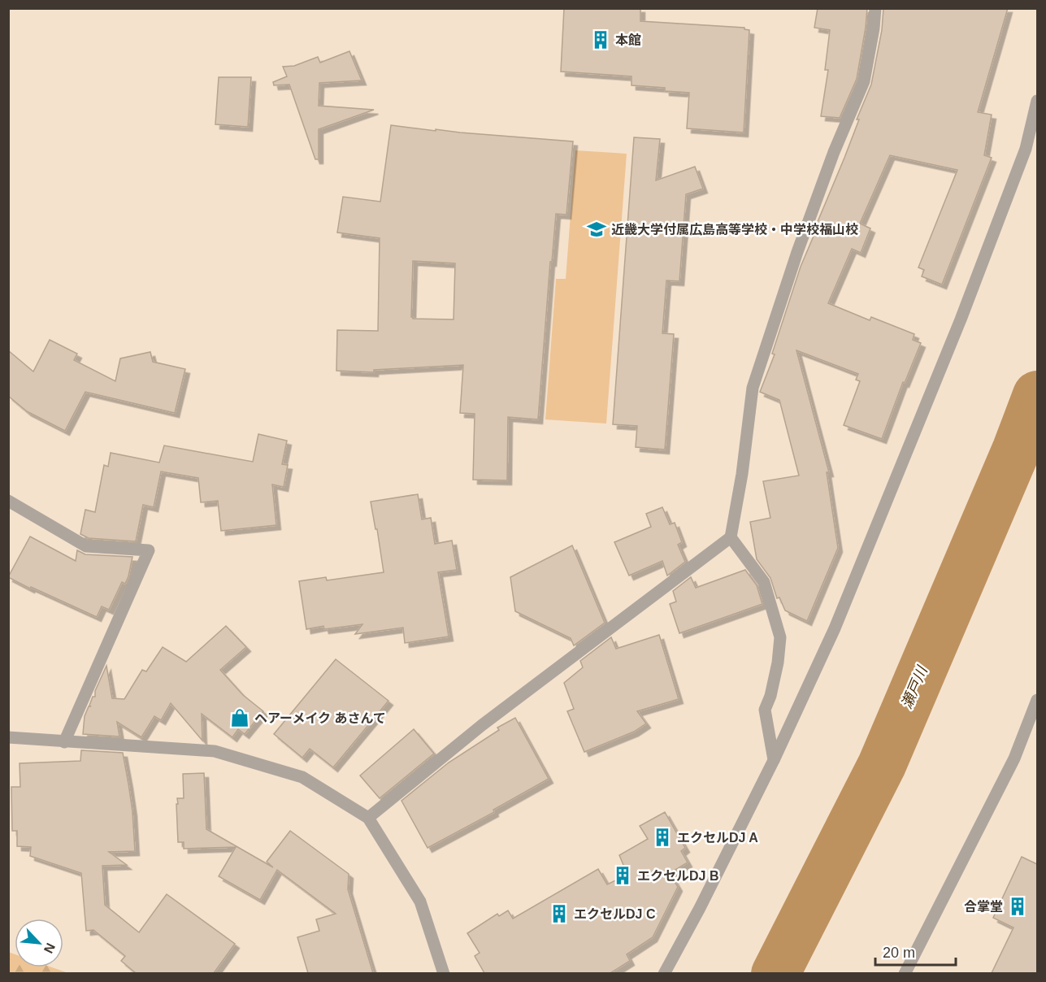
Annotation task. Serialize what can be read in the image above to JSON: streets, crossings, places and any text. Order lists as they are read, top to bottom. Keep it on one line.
{"water":["瀬戸川"],"places":{"building":["本館","エクセルDJ A","エクセルDJ B","合掌堂","エクセルDJ C"],"school or university":["近畿大学付属広島高等学校・中学校福山校"],"shop":["ヘアーメイク あさんて"]},"scale_bar":"20 m","north":"bottom right"}
